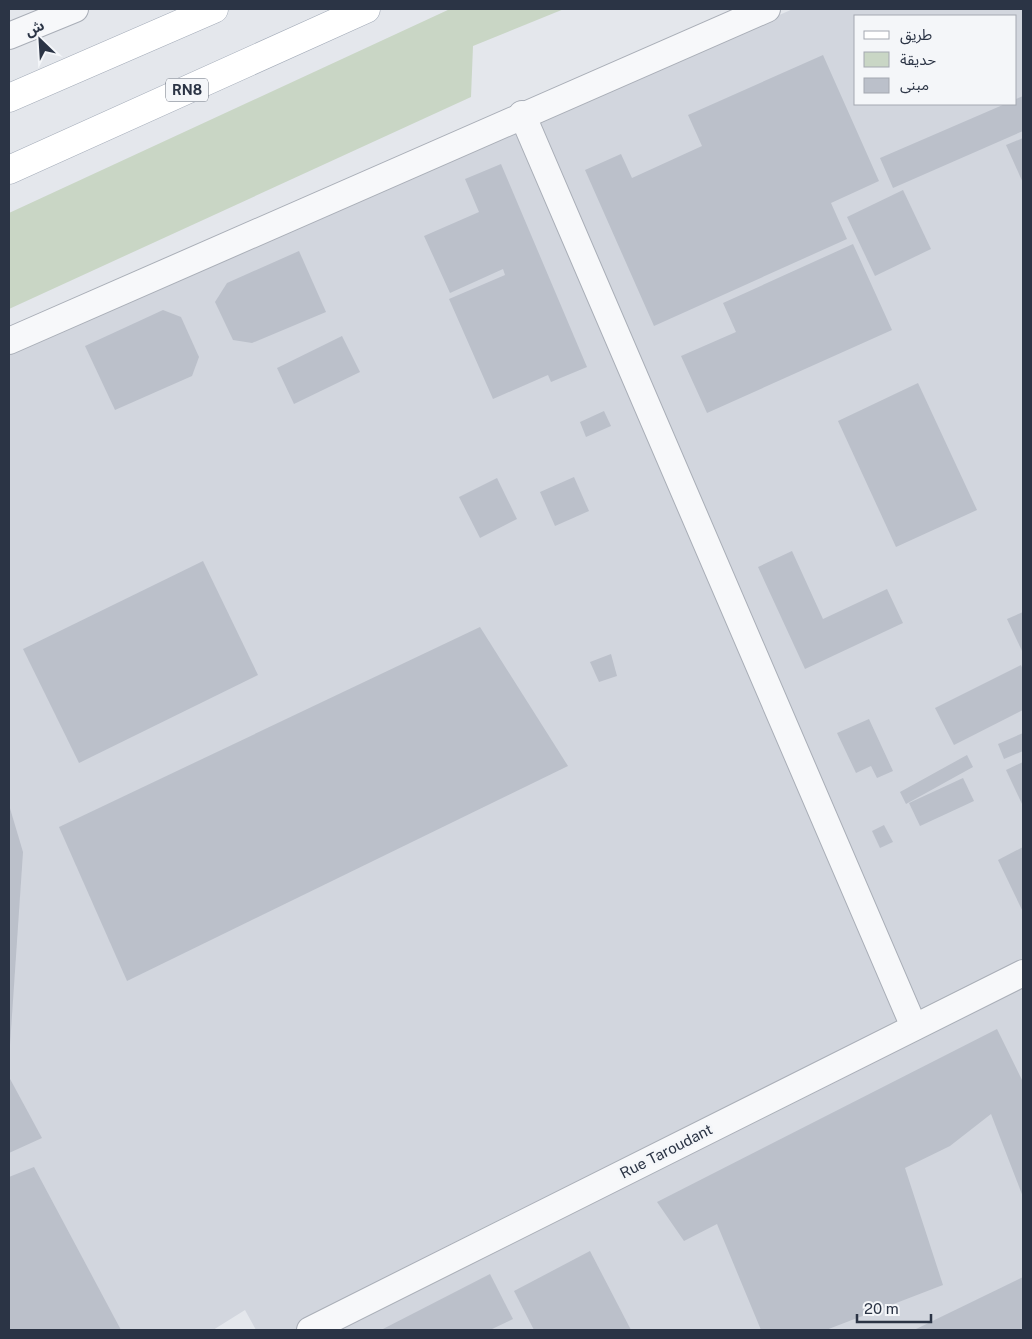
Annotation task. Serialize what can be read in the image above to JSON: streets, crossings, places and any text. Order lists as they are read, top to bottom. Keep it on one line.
{"streets":{"main road":["RN8"],"street":["Rue Taroudant"]},"legend":["طريق","حديقة","مبنى"],"scale_bar":"20 m","north":"top left"}
